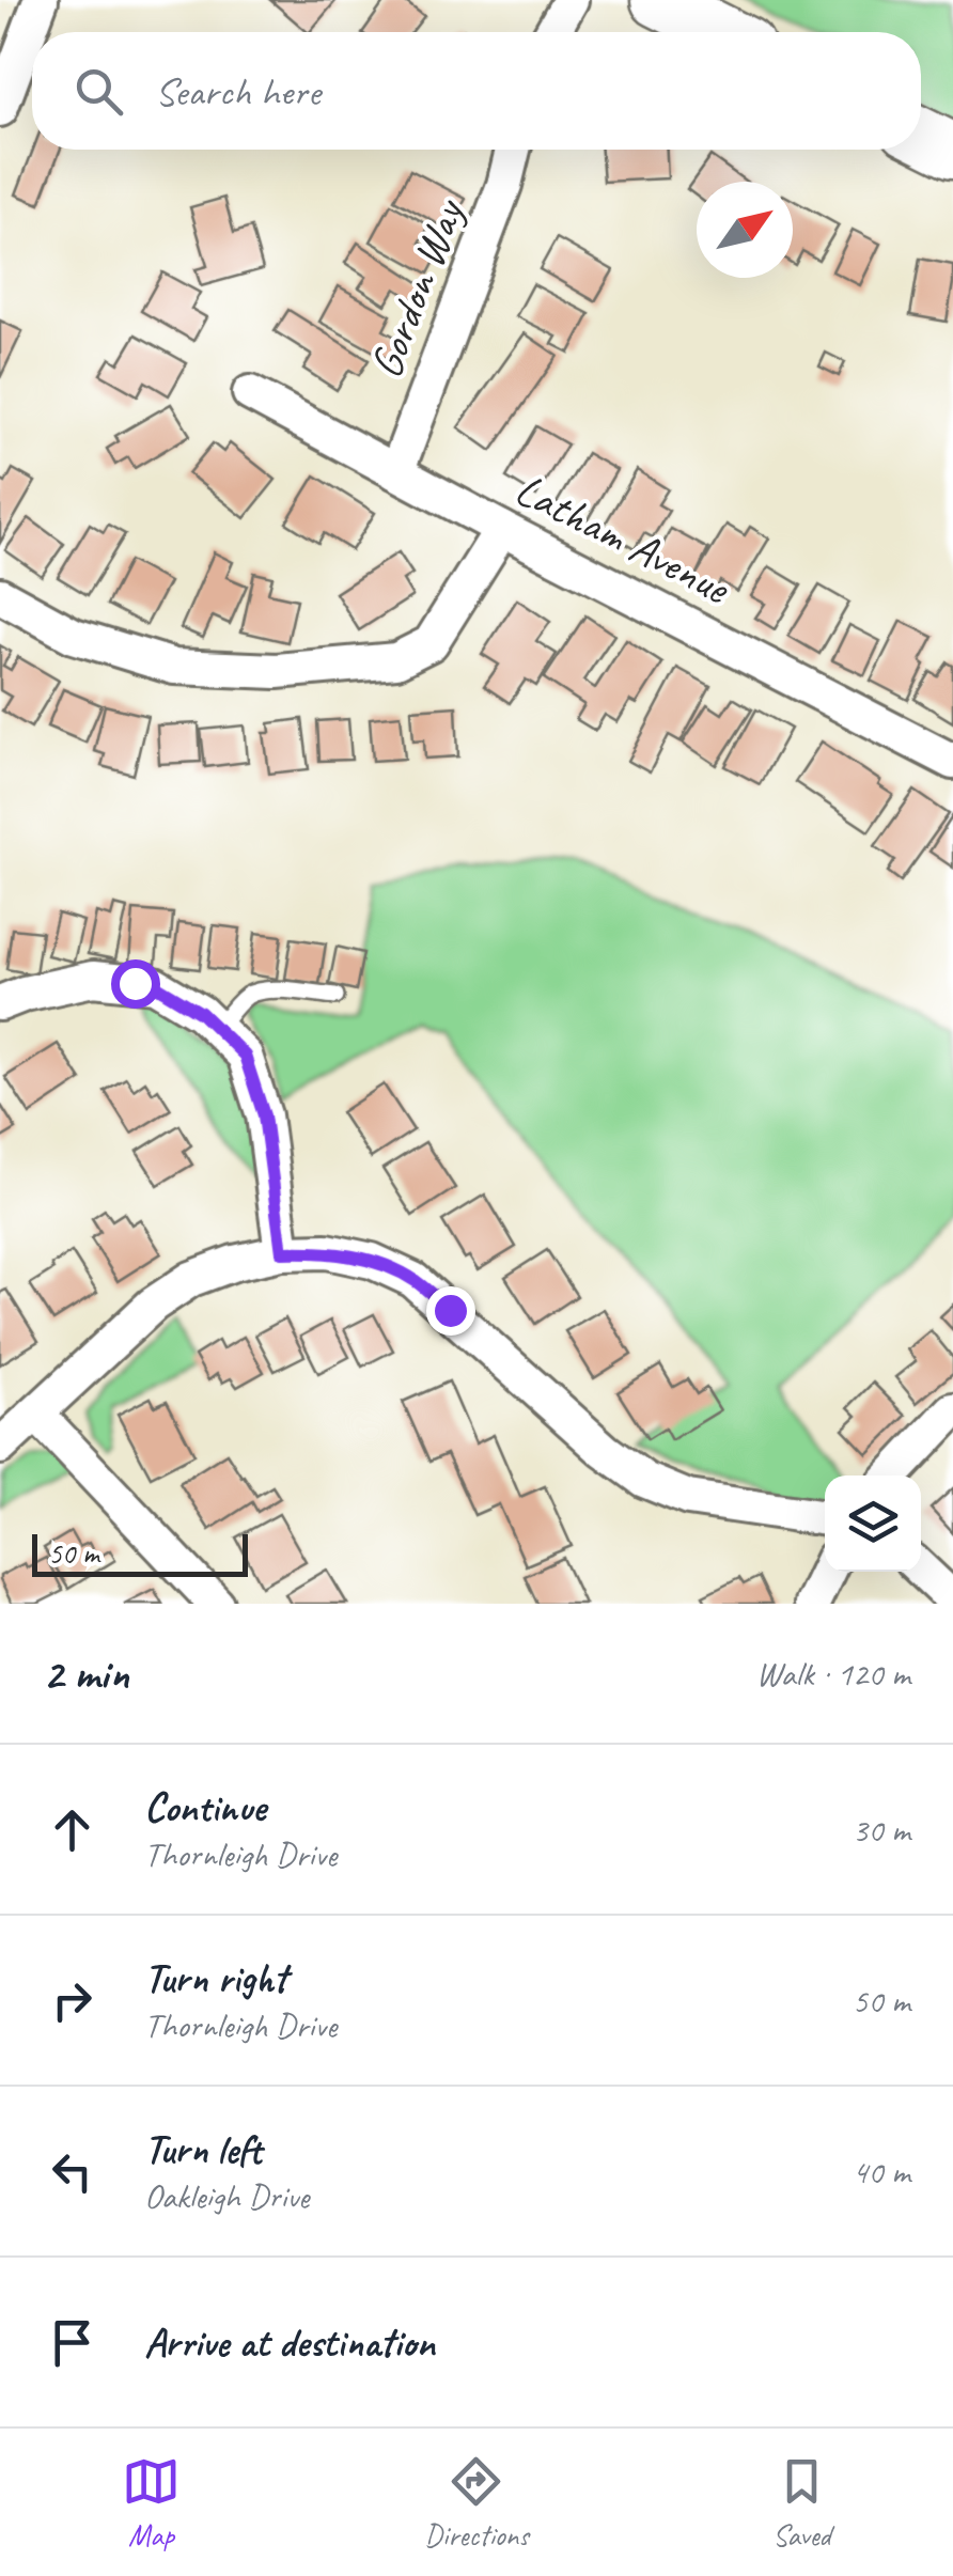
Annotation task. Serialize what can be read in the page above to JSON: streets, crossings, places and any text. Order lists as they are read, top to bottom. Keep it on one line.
{"streets":{"street":["Gordon Way","Latham Avenue"]},"crossings":[["Gordon Way","Latham Avenue"]],"scale_bar":"50 m","north":"top right","page":{"search":"Search here","scale":"50 m","heading":["2 min","Walk · 120 m"],"list":[["Continue","Thornleigh Drive","30 m"],["Turn right","Thornleigh Drive","50 m"],["Turn left","Oakleigh Drive","40 m"],"Arrive at destination"],"nav":["Map","Directions","Saved"]}}
